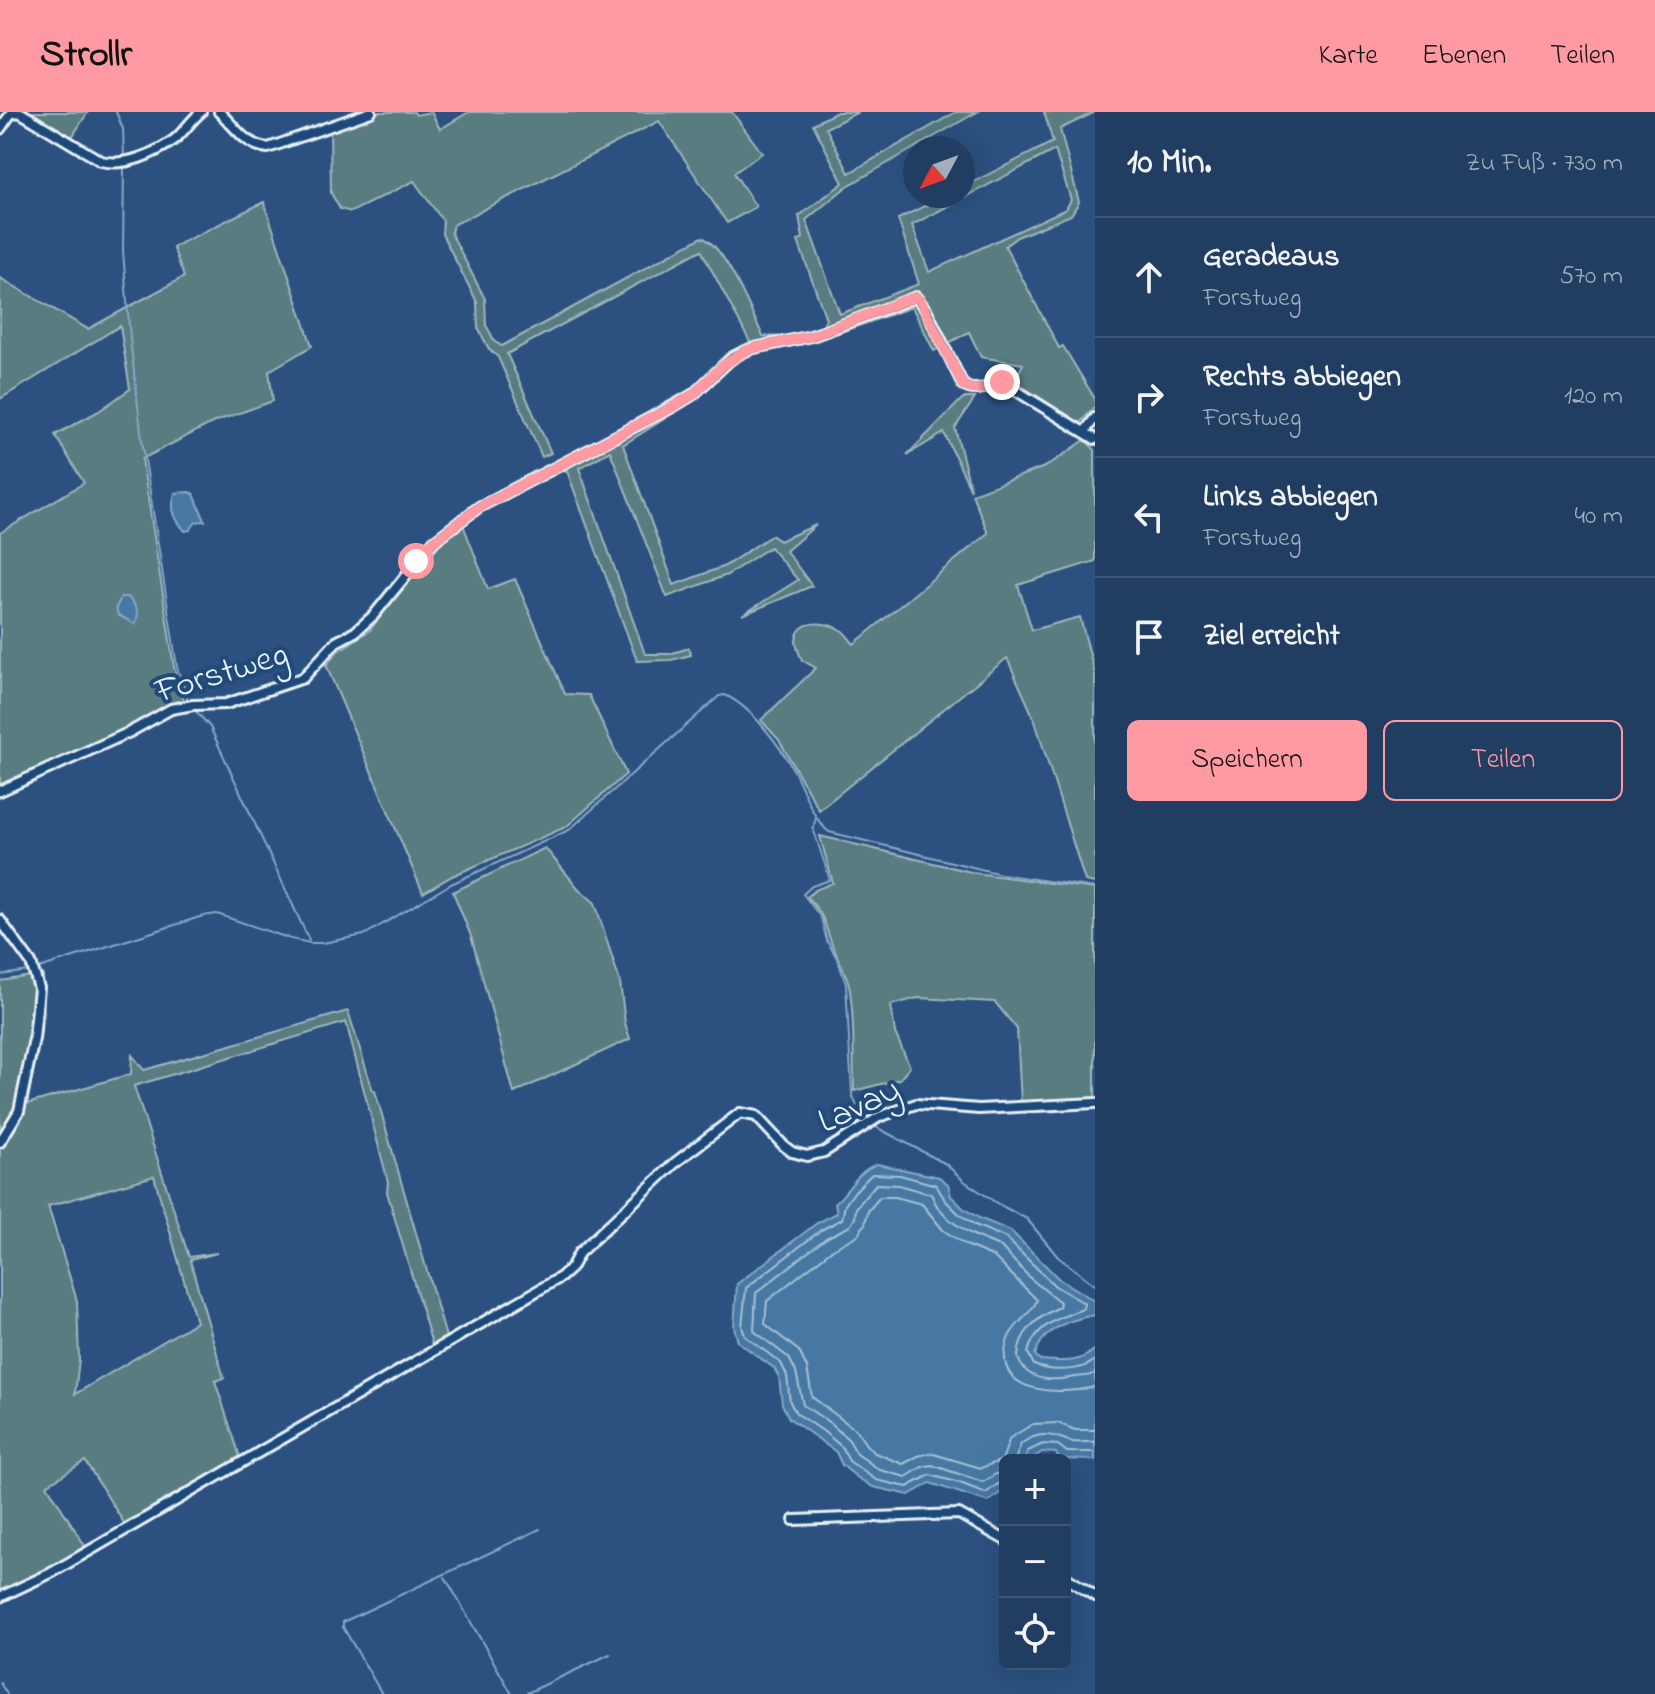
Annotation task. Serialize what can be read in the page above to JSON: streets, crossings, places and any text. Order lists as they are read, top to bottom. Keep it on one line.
{"streets":{"street":["Forstweg","Lavay"]},"north":"bottom left","page":{"header":"Strollr","nav":["Karte","Ebenen","Teilen"],"heading":["10 Min.","Zu Fuß · 730 m"],"list":[["Geradeaus","Forstweg","570 m"],["Rechts abbiegen","Forstweg","120 m"],["Links abbiegen","Forstweg","40 m"],"Ziel erreicht"],"buttons":["Speichern","Teilen"],"map_buttons":["+","−"]}}
